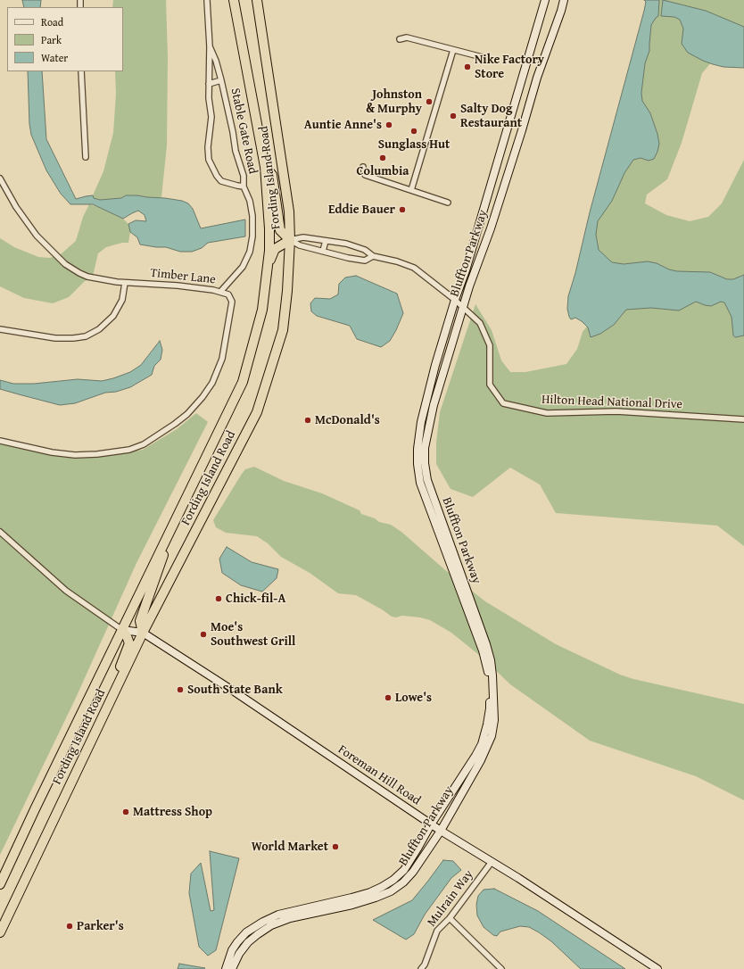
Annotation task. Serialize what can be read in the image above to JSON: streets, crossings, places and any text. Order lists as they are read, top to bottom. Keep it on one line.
{"streets":{"highway":["Fording Island Road"],"main road":["Bluffton Parkway","Foreman Hill Road"],"street":["Stable Gate Road","Timber Lane","Hilton Head National Drive","Mulrain Way"]},"crossings":[["Stable Gate Road","Timber Lane"],["Fording Island Road","Hilton Head National Drive"],["Fording Island Road","Foreman Hill Road"],["Bluffton Parkway","Hilton Head National Drive"],["Bluffton Parkway","Foreman Hill Road"],["Foreman Hill Road","Mulrain Way"]],"places":["Nike Factory Store","Johnston & Murphy","Salty Dog Restaurant","Auntie Anne's","Sunglass Hut","Columbia","Eddie Bauer","McDonald's","Chick-fil-A","Moe's Southwest Grill","South State Bank","Lowe's","Mattress Shop","World Market","Parker's"],"legend":["Road","Park","Water"]}
